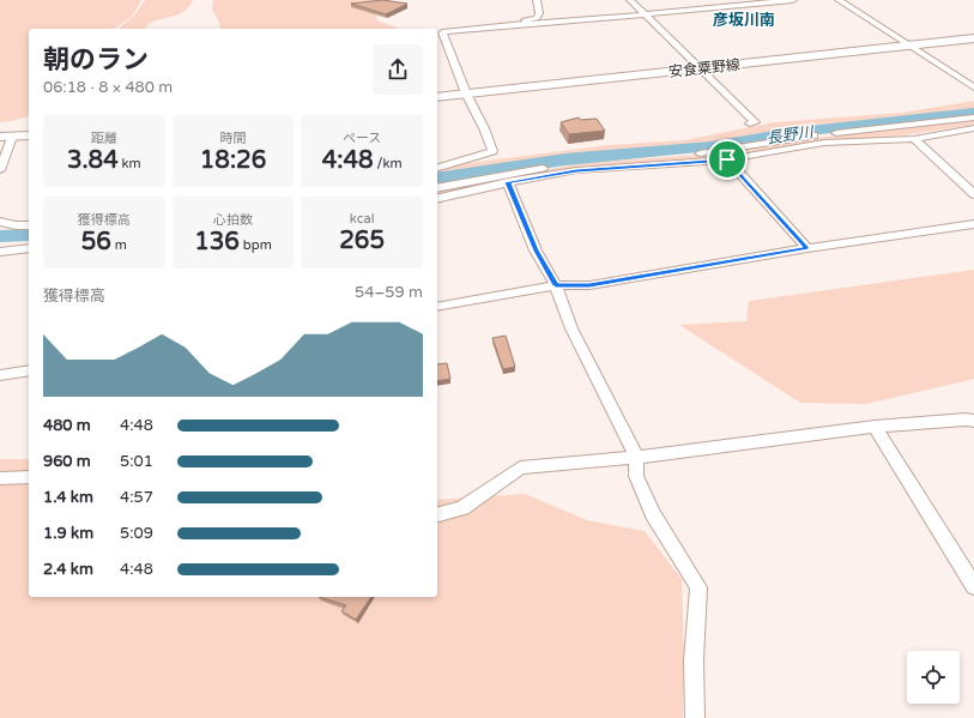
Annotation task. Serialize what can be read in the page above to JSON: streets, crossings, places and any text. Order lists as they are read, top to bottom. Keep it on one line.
{"streets":{"main road":["安食粟野線"]},"districts":["彦坂川南"],"water":["長野川"],"page":{"heading":["朝のラン","06:18 · 8 × 480 m"],"stats":[["距離","3.84 km"],["時間","18:26"],["ペース","4:48 /km"],["獲得標高","56 m"],["心拍数","136 bpm"],["kcal","265"]],"chart":["獲得標高","54–59 m"],"list":[{"name":"480 m","note":"4:48"},{"name":"960 m","note":"5:01"},{"name":"1.4 km","note":"4:57"},{"name":"1.9 km","note":"5:09"},{"name":"2.4 km","note":"4:48"}]}}
